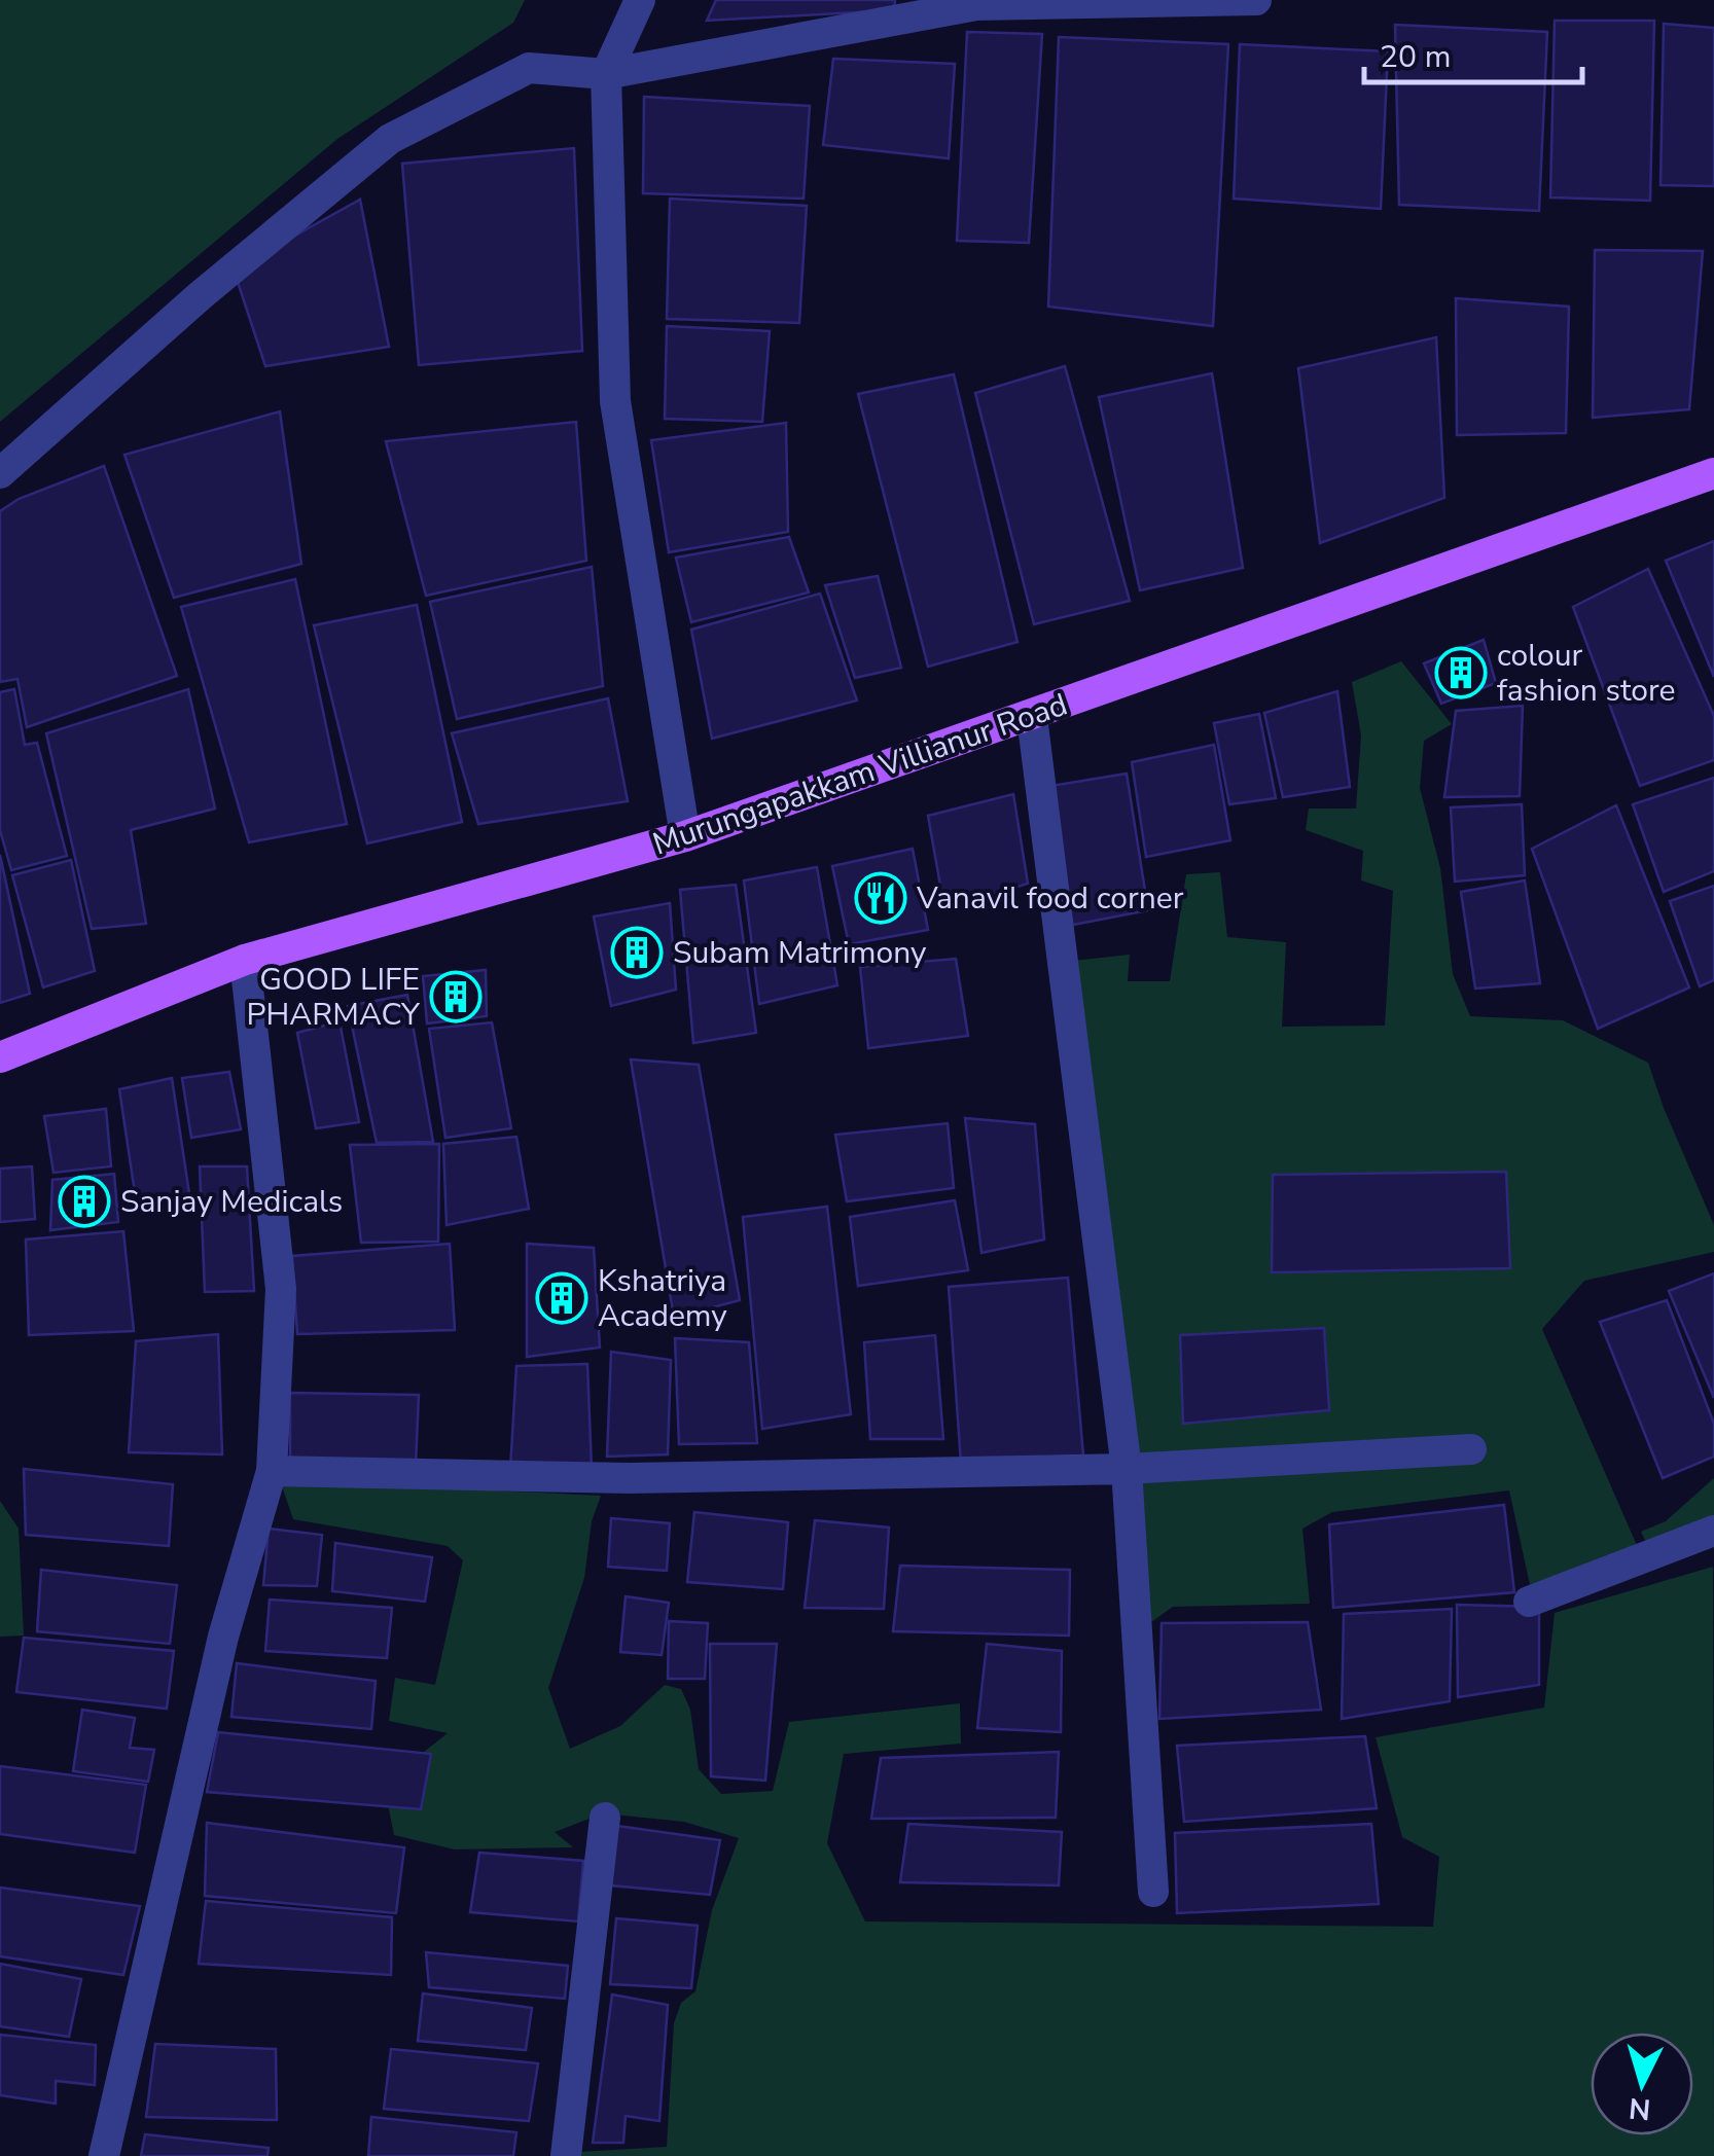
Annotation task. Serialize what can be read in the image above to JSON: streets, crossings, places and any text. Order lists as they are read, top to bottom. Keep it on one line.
{"streets":{"main road":["Murungapakkam Villianur Road"]},"places":{"building":["colour fashion store","Subam Matrimony","GOOD LIFE PHARMACY","Sanjay Medicals","Kshatriya Academy"],"restaurant":["Vanavil food corner"]},"scale_bar":"20 m","north":"bottom"}
